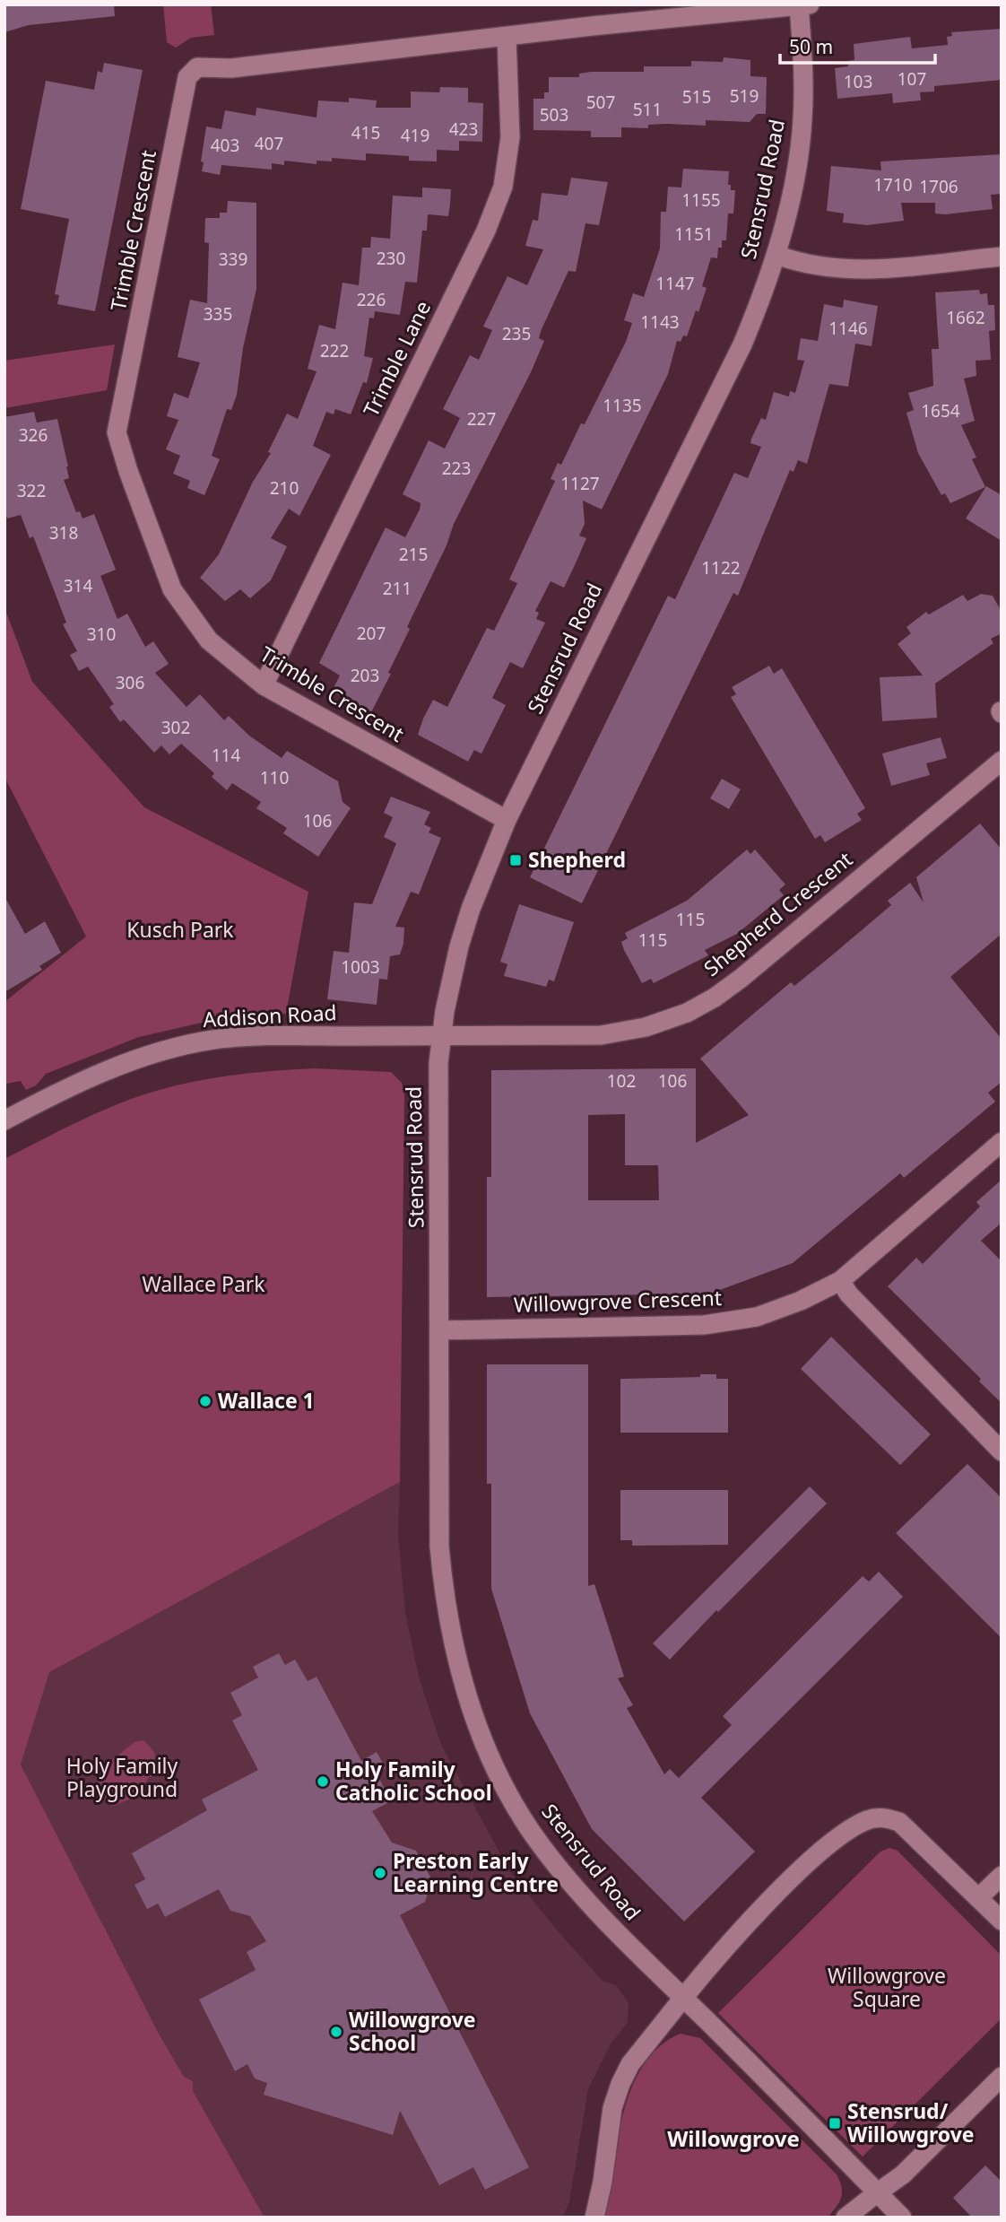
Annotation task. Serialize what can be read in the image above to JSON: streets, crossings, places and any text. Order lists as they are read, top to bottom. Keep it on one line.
{"streets":{"street":["Stensrud Road","Trimble Crescent","Trimble Lane","Shepherd Crescent","Addison Road","Willowgrove Crescent"]},"crossings":[["Stensrud Road","Trimble Crescent"],["Stensrud Road","Shepherd Crescent"],["Stensrud Road","Addison Road"],["Stensrud Road","Willowgrove Crescent"],["Trimble Crescent","Trimble Lane"],["Shepherd Crescent","Addison Road"]],"districts":["Willowgrove"],"parks":["Kusch Park","Wallace Park","Holy Family Playground","Willowgrove Square"],"places":{"transit":["Shepherd","Stensrud/ Willowgrove"],"other":["Wallace 1","Holy Family Catholic School","Preston Early Learning Centre","Willowgrove School"]},"house_numbers":["107","103","519","515","507","511","503","423","415","419","407","403","1710","1706","1155","1151","230","339","1147","226","335","1662","1143","1146","235","222","1135","1654","227","326","223","1127","210","322","318","215","1122","314","211","207","310","203","306","302","114","110","106","115","115","1003","102","106"],"scale_bar":"50 m"}
